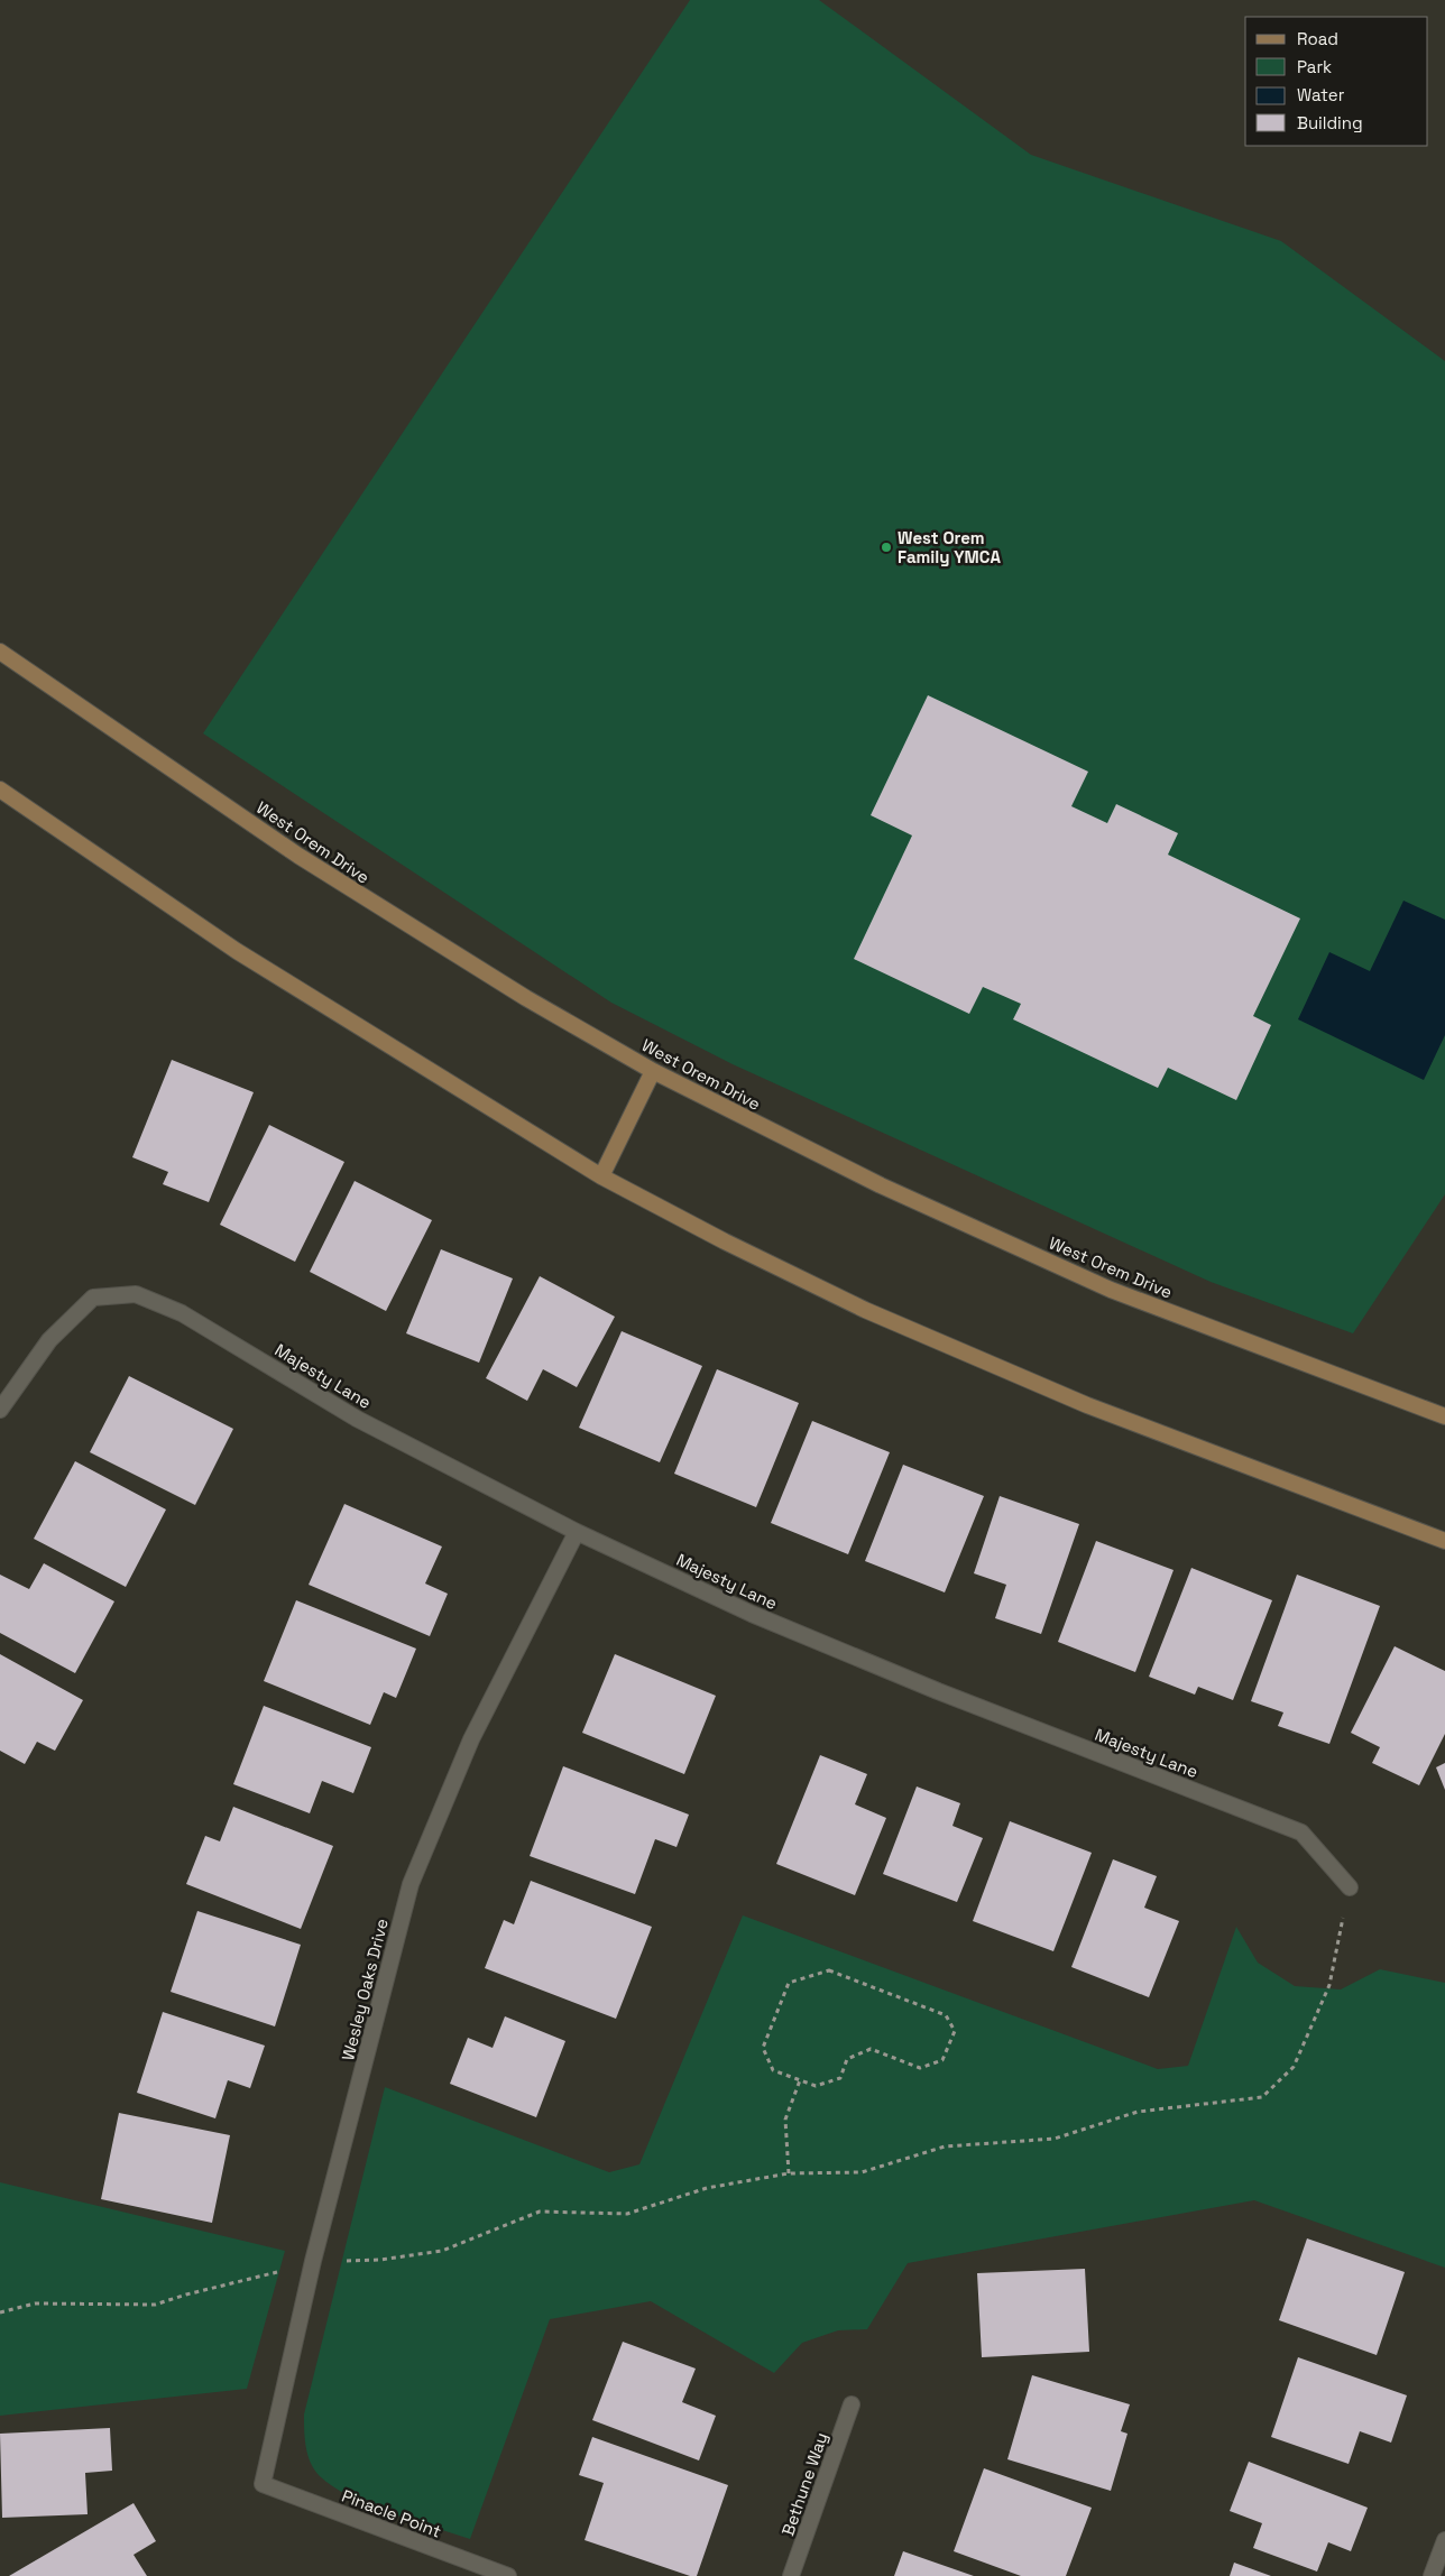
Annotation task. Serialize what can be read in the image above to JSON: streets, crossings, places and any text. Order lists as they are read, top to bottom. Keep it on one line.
{"streets":{"main road":["West Orem Drive"],"street":["Majesty Lane","Wesley Oaks Drive","Bethune Way","Pinacle Point"]},"crossings":[["Majesty Lane","Wesley Oaks Drive"],["Wesley Oaks Drive","Pinacle Point"]],"places":["West Orem Family YMCA"],"legend":["Road","Park","Water","Building"]}
